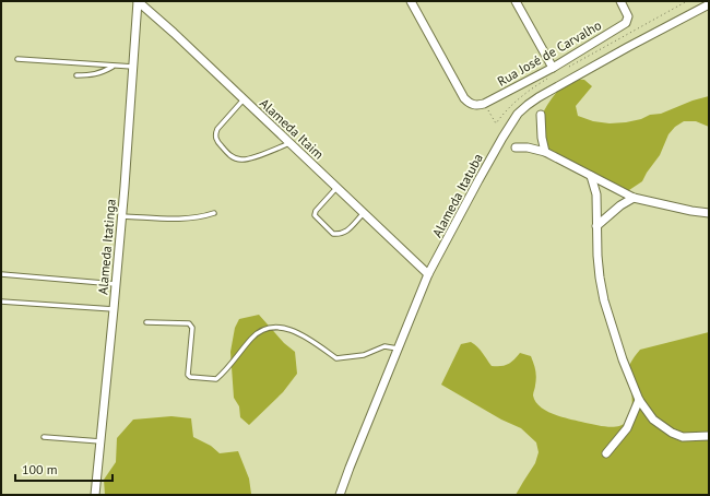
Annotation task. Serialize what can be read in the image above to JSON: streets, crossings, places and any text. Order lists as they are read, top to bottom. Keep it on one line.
{"streets":{"street":["Rua José de Carvalho","Alameda Itaim","Alameda Itatuba","Alameda Itatinga"]},"crossings":[["Alameda Itaim","Alameda Itatuba"],["Alameda Itaim","Alameda Itatinga"]],"scale_bar":"100 m"}
